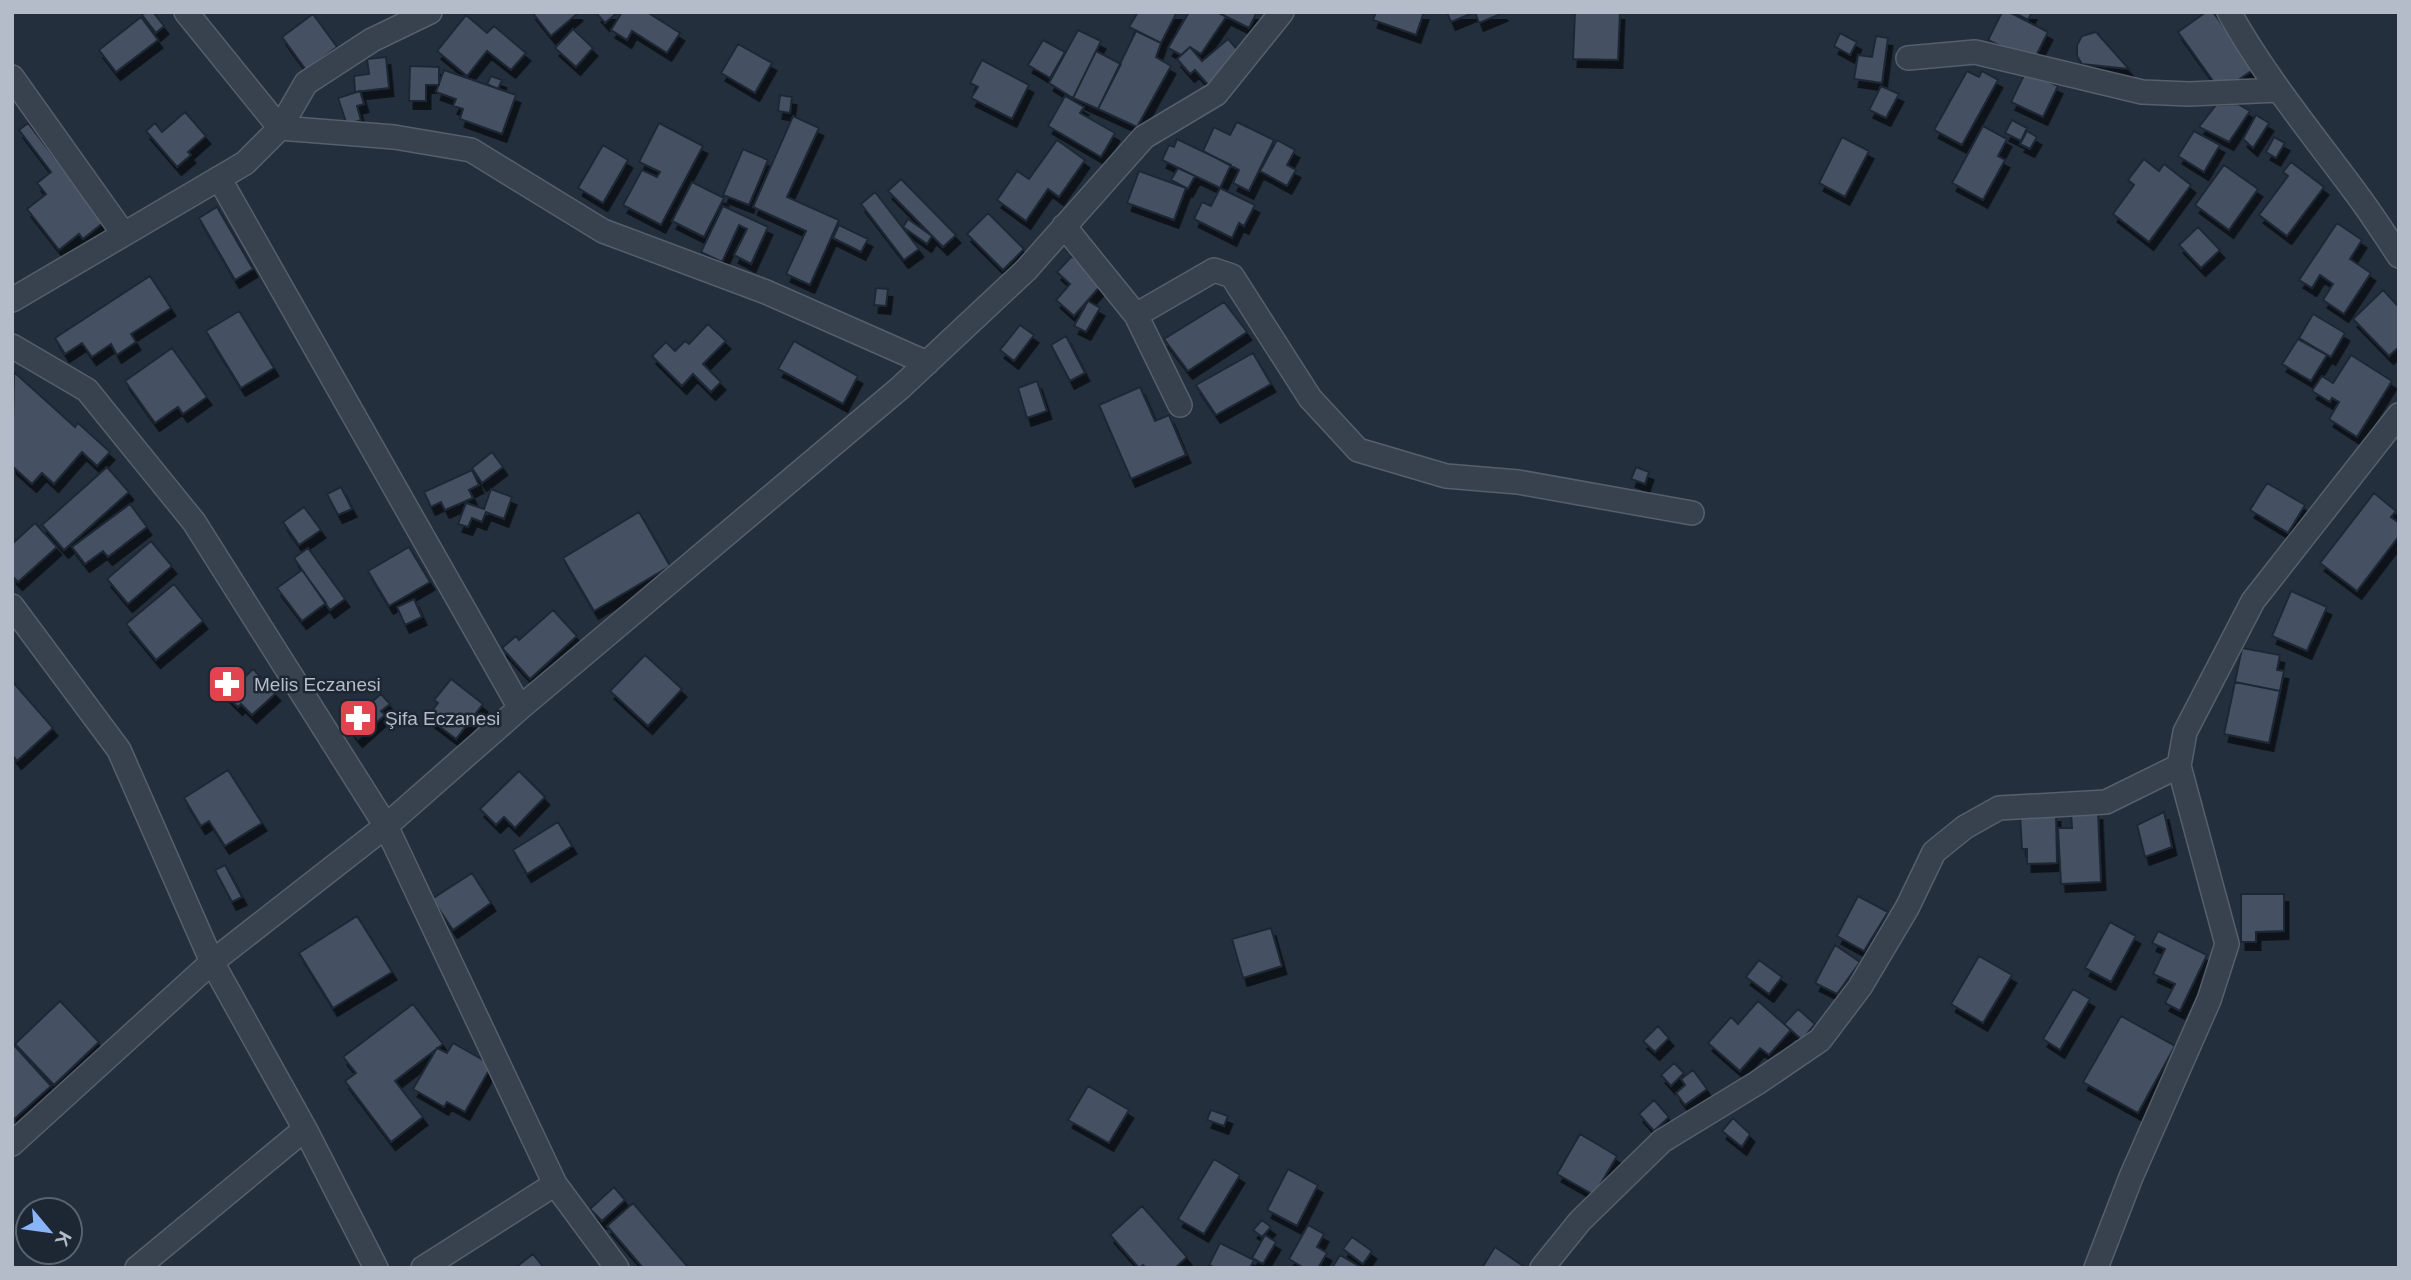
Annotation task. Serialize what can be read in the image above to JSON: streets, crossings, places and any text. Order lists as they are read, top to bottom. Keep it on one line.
{"places":{"pharmacy":["Melis Eczanesi","Şifa Eczanesi"]},"north":"bottom right"}
